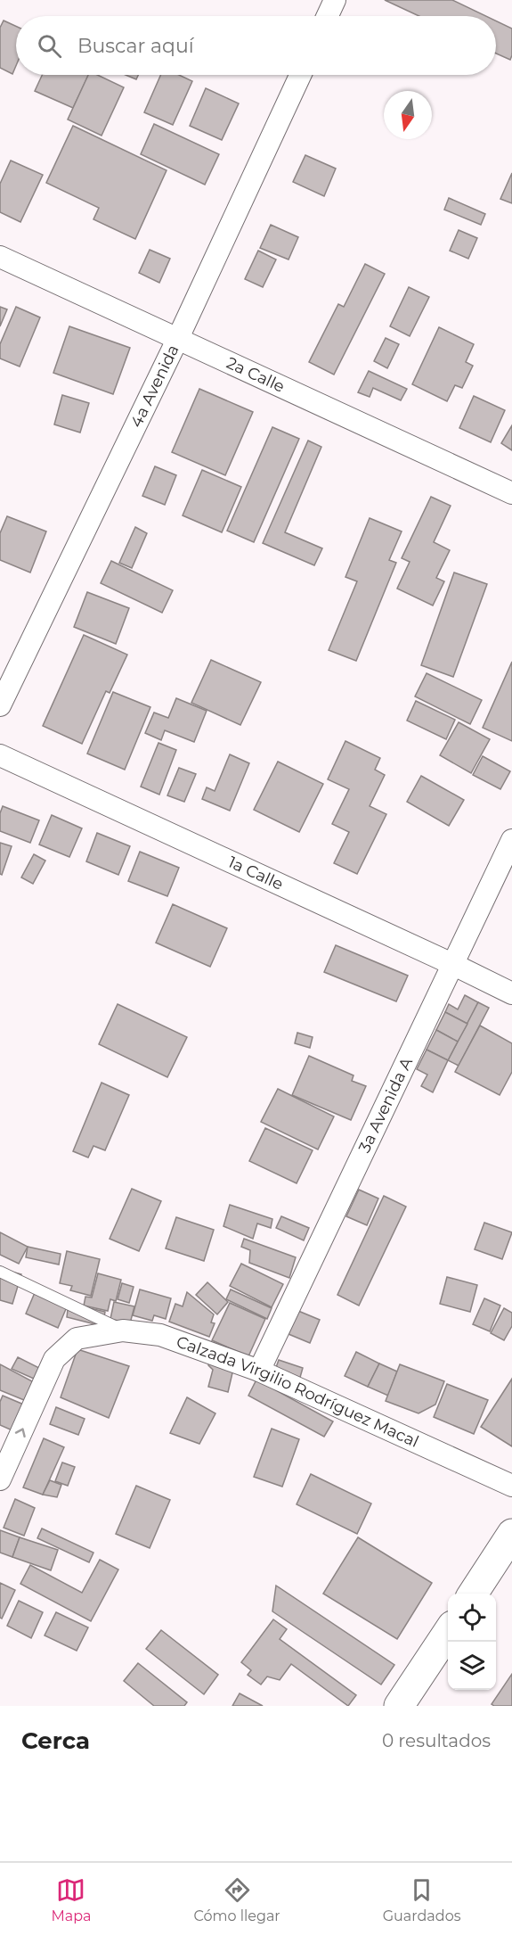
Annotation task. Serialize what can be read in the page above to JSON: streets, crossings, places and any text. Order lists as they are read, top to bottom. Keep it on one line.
{"streets":{"street":["2a Calle","4a Avenida","1a Calle","3a Avenida A","Calzada Virgilio Rodríguez Macal"]},"crossings":[["2a Calle","4a Avenida"],["1a Calle","3a Avenida A"],["3a Avenida A","Calzada Virgilio Rodríguez Macal"]],"north":"bottom","page":{"search":"Buscar aquí","heading":["Cerca","0 resultados"],"nav":["Mapa","Cómo llegar","Guardados"]}}
